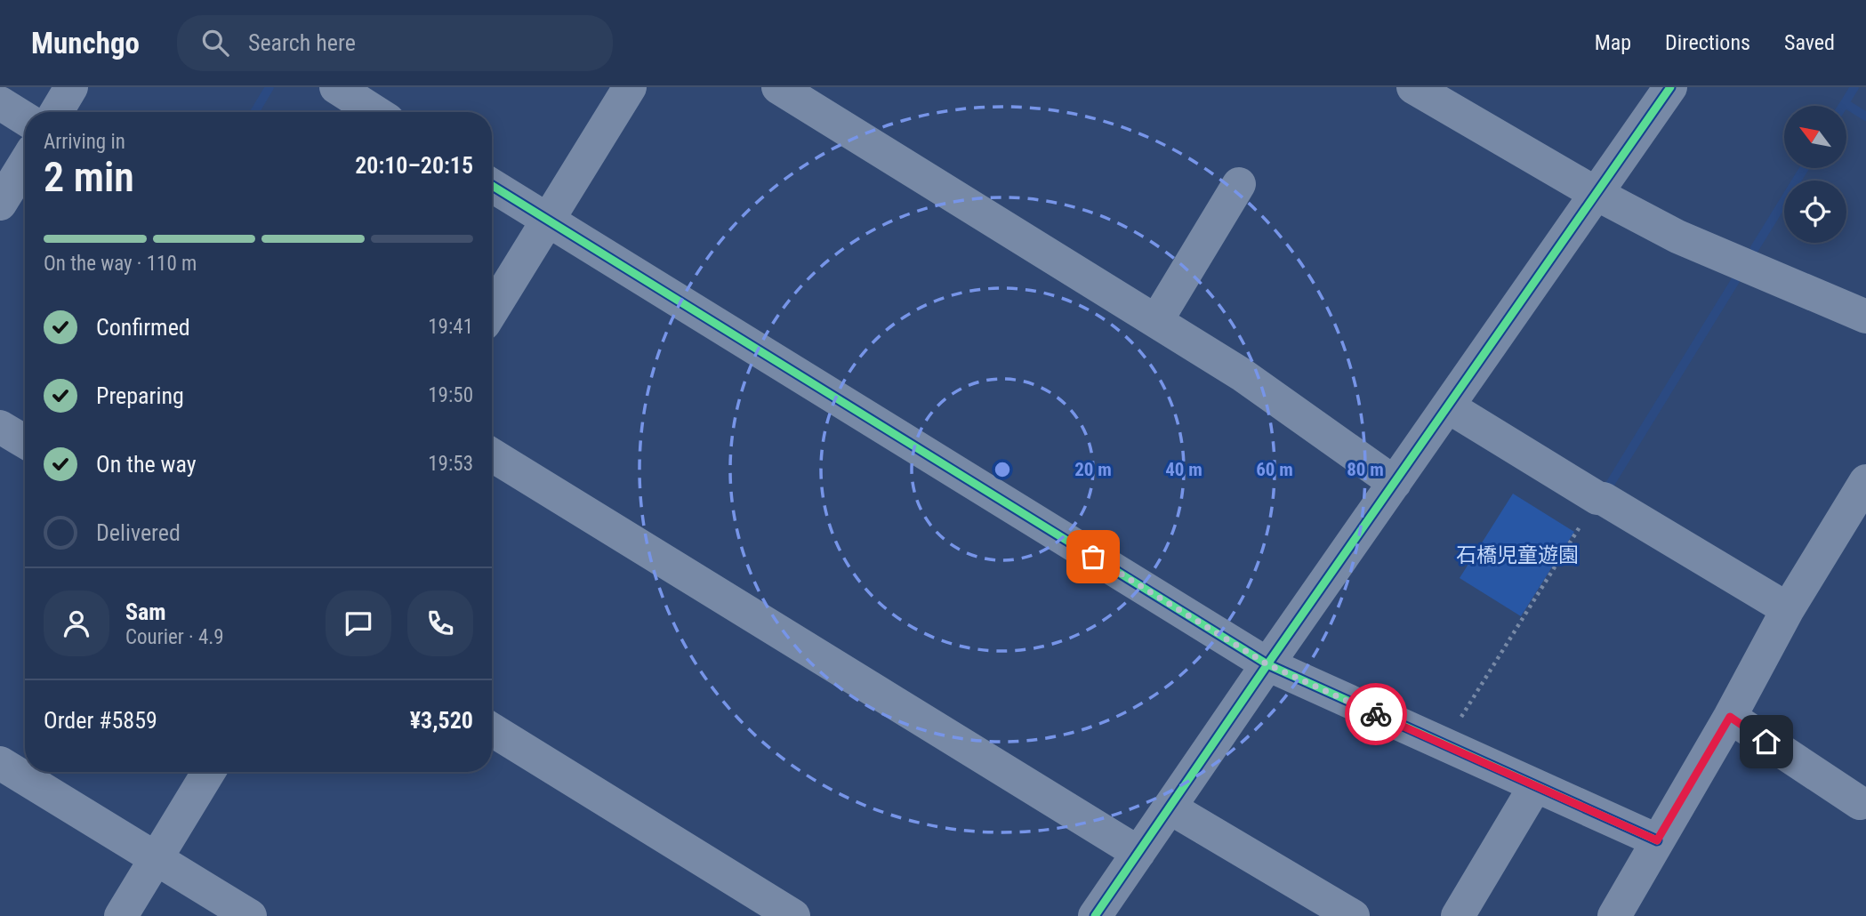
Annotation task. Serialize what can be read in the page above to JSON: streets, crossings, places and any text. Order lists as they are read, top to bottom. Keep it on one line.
{"parks":["石橋児童遊園"],"north":"top left","page":{"header":"Munchgo","search":"Search here","nav":["Map","Directions","Saved"],"heading":["2 min","Arriving in","20:10–20:15"],"panel":["Sam","Courier · 4.9","Order #5859","¥3,520"],"bar":"On the way · 110 m","list":[["Confirmed","19:41"],["Preparing","19:50"],["On the way","19:53"],"Delivered"]},"rings":["20 m","40 m","60 m","80 m"]}
